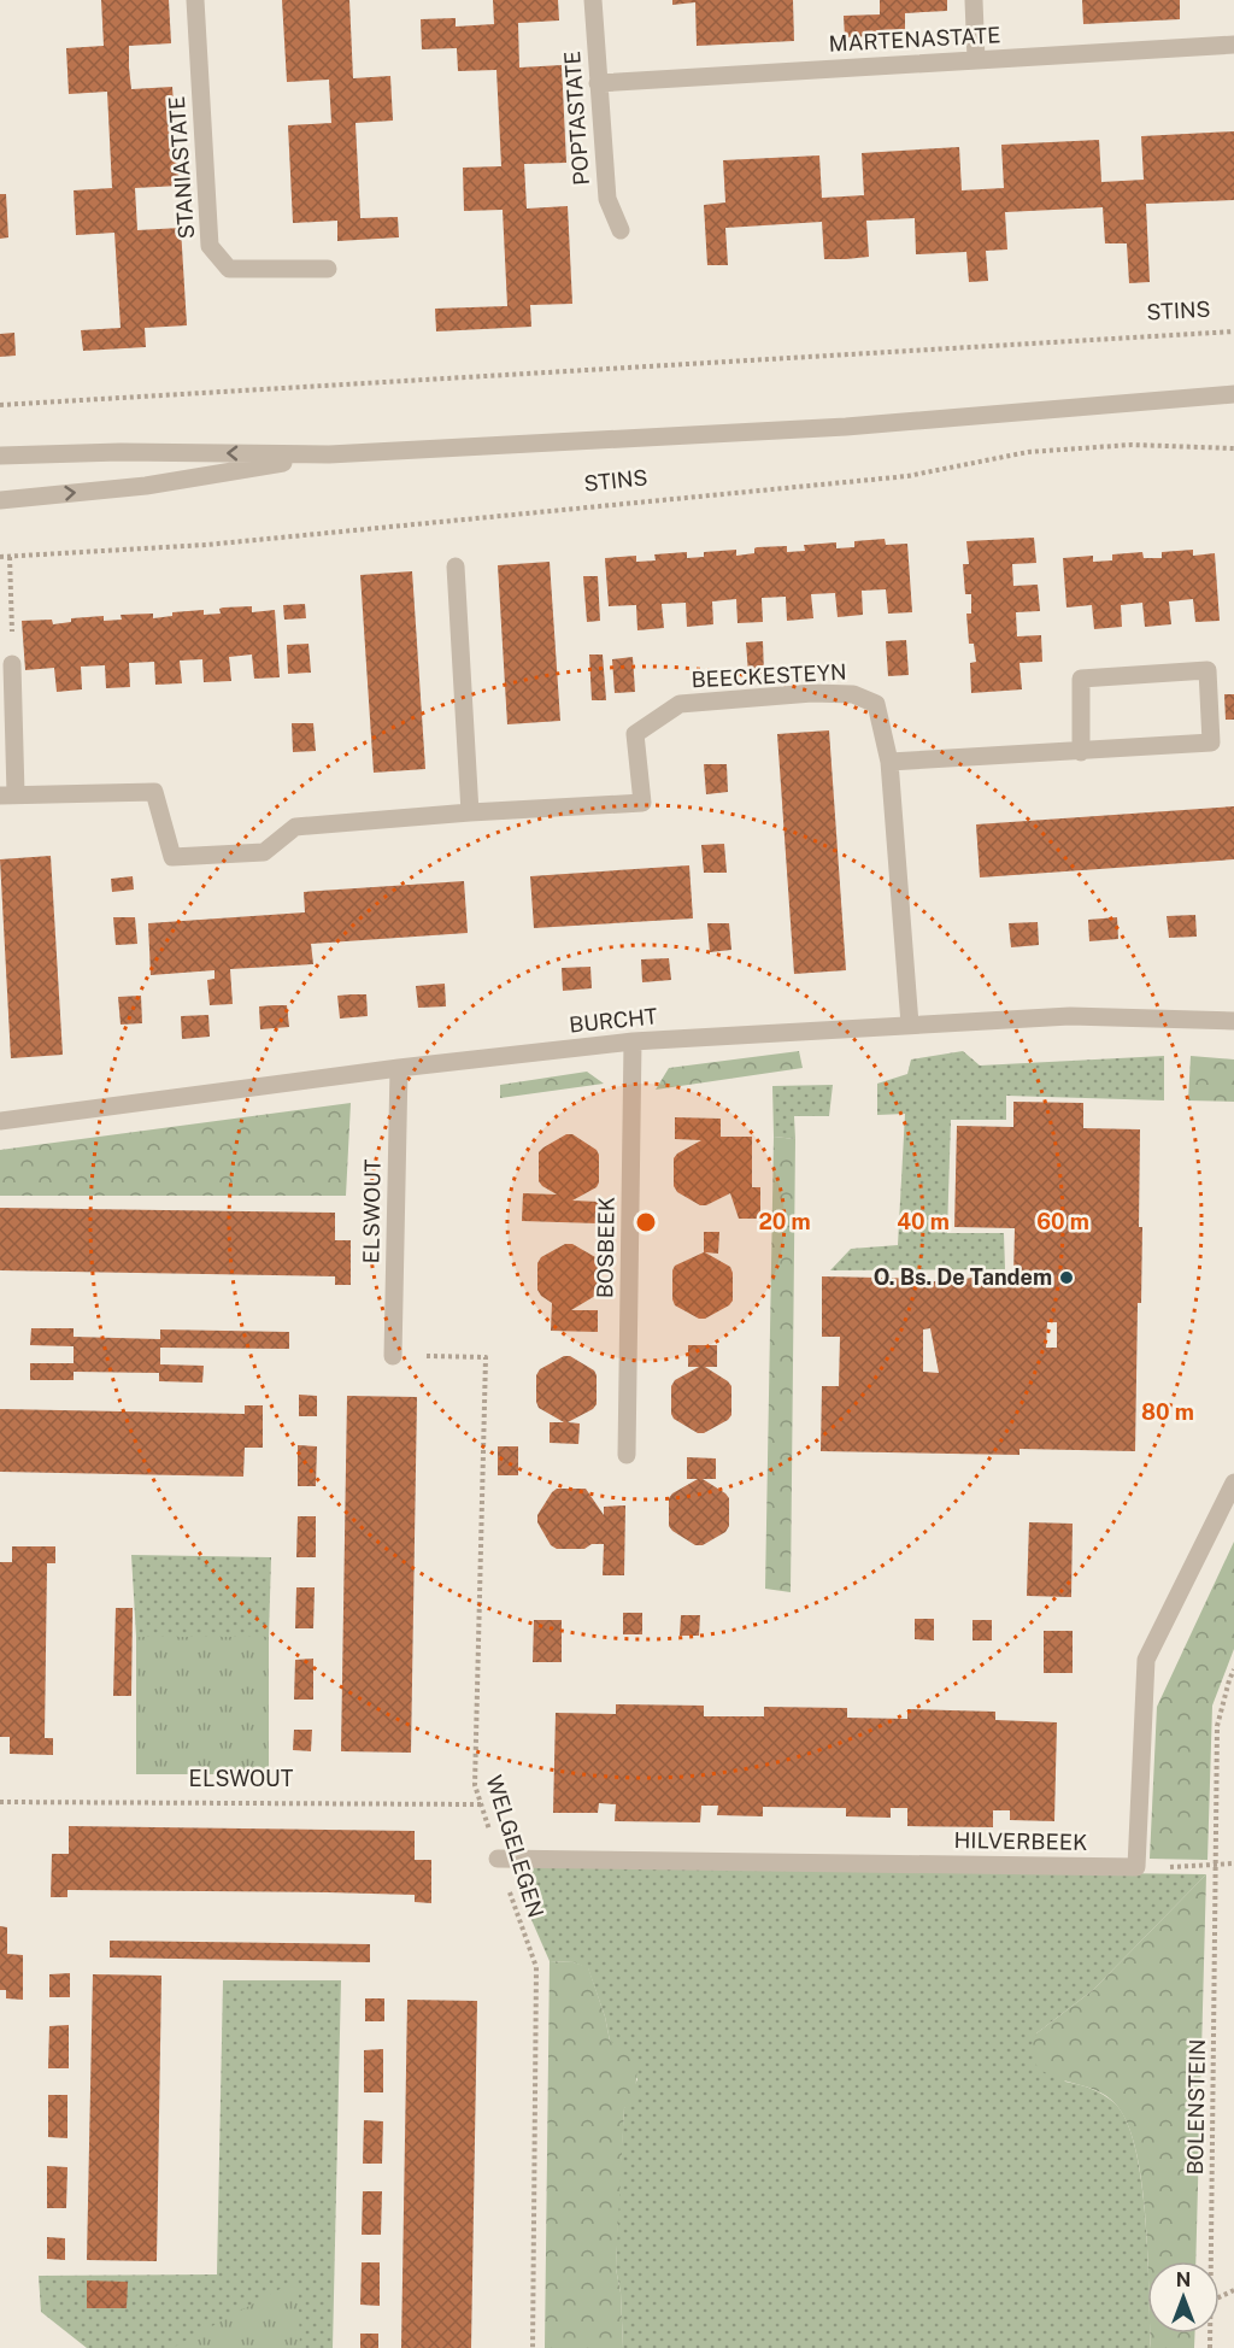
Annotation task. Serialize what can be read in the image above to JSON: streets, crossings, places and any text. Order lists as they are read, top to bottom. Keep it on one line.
{"streets":{"street":["MARTENASTATE","POPTASTATE","STANIASTATE","STINS","BEECKESTEYN","BURCHT","ELSWOUT","BOSBEEK","HILVERBEEK"],"path":["WELGELEGEN","BOLENSTEIN"]},"crossings":[["MARTENASTATE","POPTASTATE"],["BEECKESTEYN","BURCHT"],["BURCHT","ELSWOUT"],["BURCHT","BOSBEEK"],["ELSWOUT","WELGELEGEN"],["HILVERBEEK","WELGELEGEN"]],"places":["O. Bs. De Tandem"],"north":"top","rings":["20 m","40 m","60 m","80 m"]}
